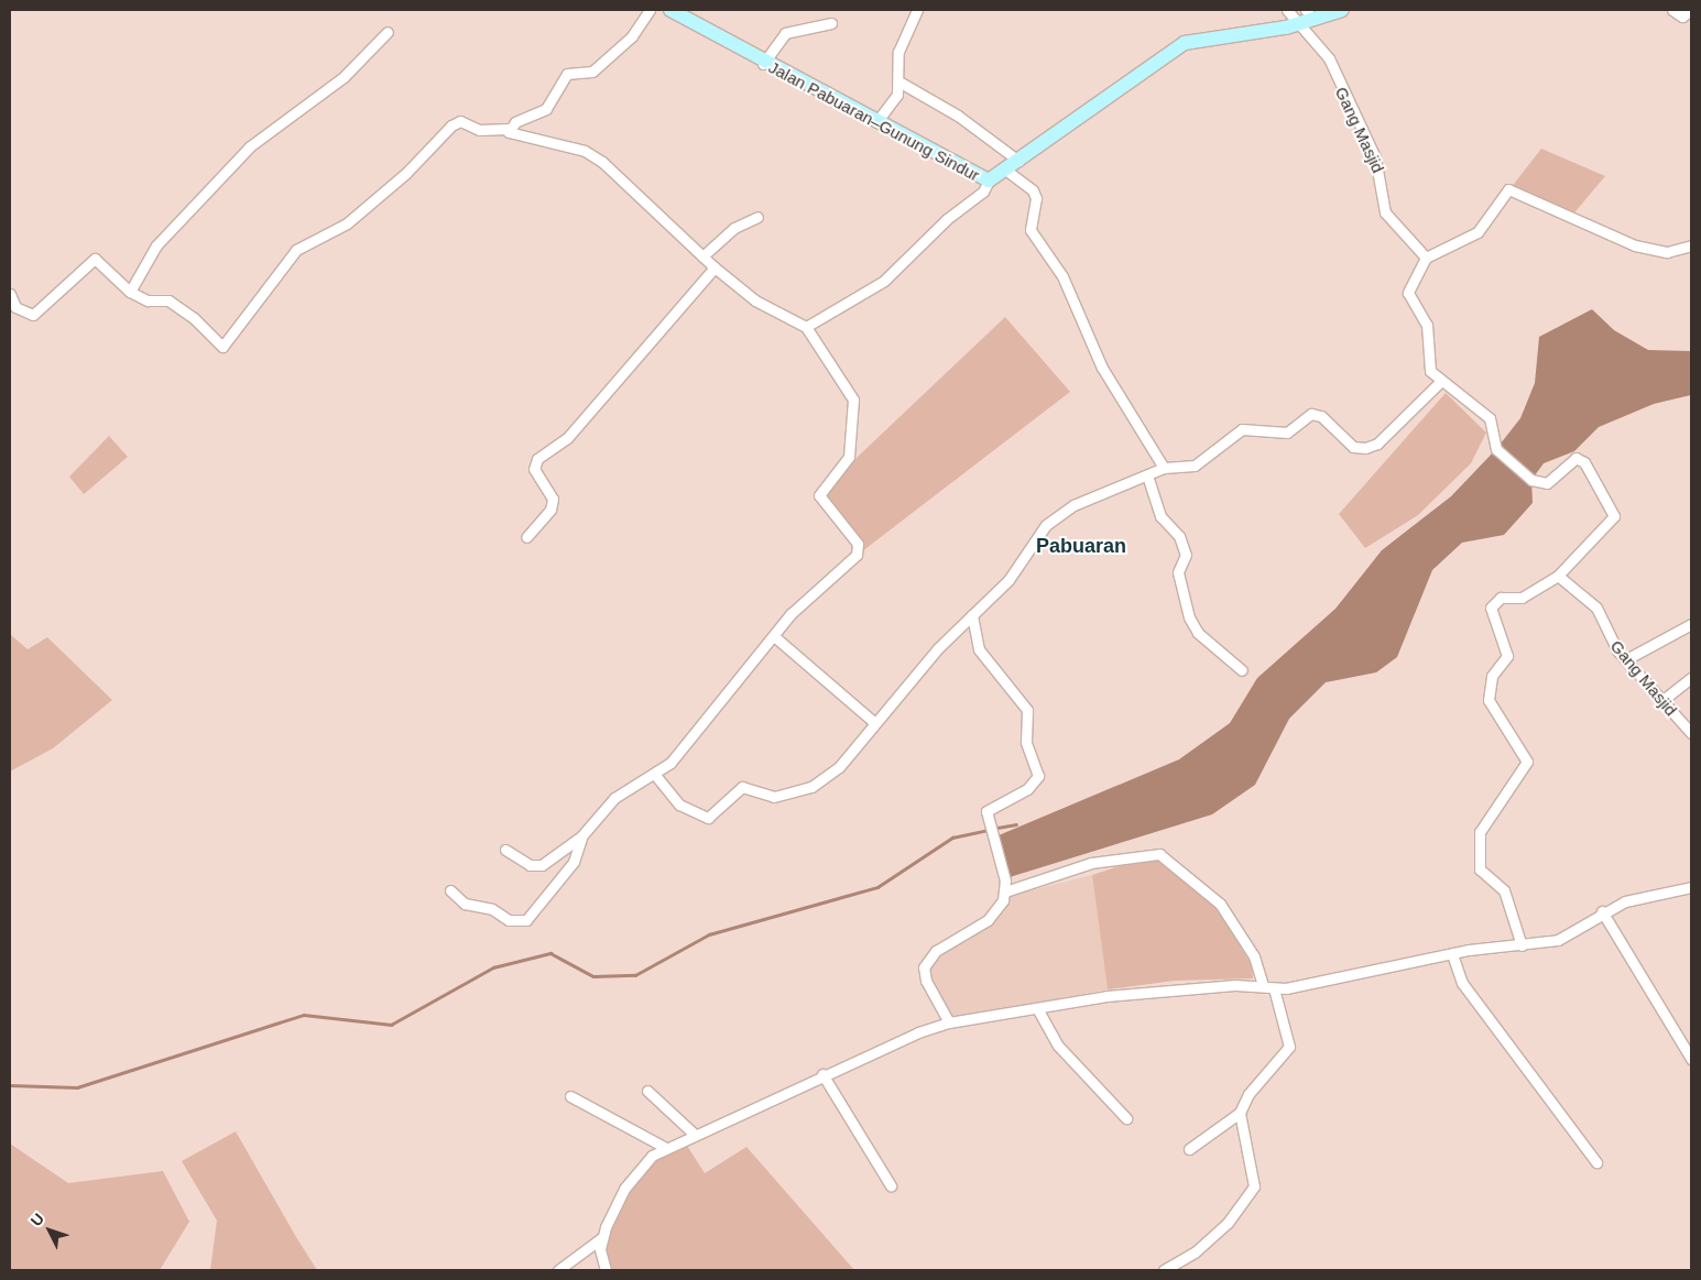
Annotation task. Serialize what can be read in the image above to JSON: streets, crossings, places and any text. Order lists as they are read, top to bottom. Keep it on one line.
{"streets":{"street":["Jalan Pabuaran–Gunung Sindur","Gang Masjid"]},"crossings":[["Jalan Pabuaran–Gunung Sindur","Gang Masjid"]],"districts":["Pabuaran"],"north":"top left"}
